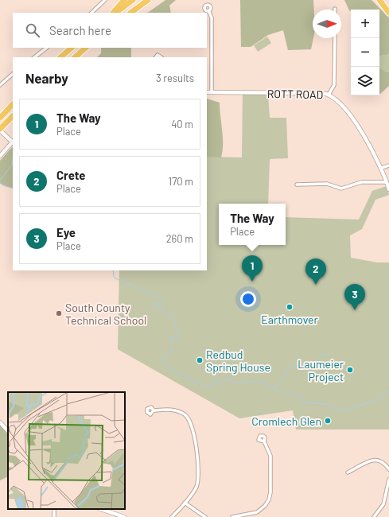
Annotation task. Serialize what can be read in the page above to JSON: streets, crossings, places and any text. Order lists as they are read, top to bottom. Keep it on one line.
{"streets":{"street":["ROTT ROAD"]},"places":["Earthmover","South County Technical School","Redbud Spring House","Laumeier Project","Cromlech Glen"],"north":"right","page":{"map_buttons":["+","−"],"search":"Search here","heading":["Nearby","3 results"],"list":[{"mark":"1","name":"The Way","note":"Place","value":"40 m"},{"mark":"2","name":"Crete","note":"Place","value":"170 m"},{"mark":"3","name":"Eye","note":"Place","value":"260 m"}],"popup":["The Way","Place"],"pins":["1","2","3"]}}
